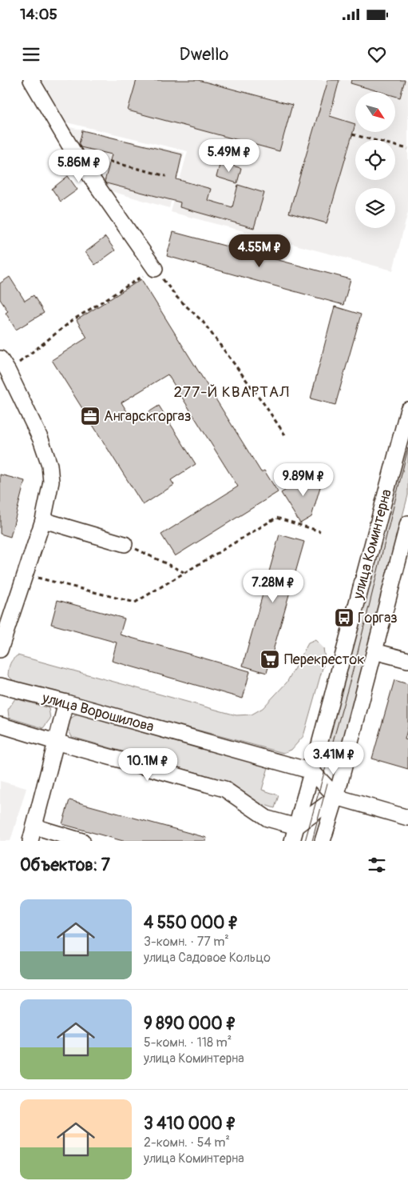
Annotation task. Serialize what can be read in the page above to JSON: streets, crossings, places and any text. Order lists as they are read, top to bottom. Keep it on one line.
{"streets":{"street":["улица Коминтерна","улица Ворошилова"]},"crossings":[["улица Коминтерна","улица Ворошилова"]],"districts":["277-Й КВАРТАЛ"],"places":{"office":["Ангарскгоргаз"],"bus stop":["Горгаз"],"supermarket":["Перекресток"]},"north":"bottom right","page":{"status":"14:05","header":"Dwello","price":["5.49M ₽","5.86M ₽","4.55M ₽","9.89M ₽","7.28M ₽","3.41M ₽","10.1M ₽"],"heading":"Объектов: 7","list":[{"name":"4 550 000 ₽","note":"3-комн. · 77 m² · улица Садовое Кольцо"},{"name":"9 890 000 ₽","note":"5-комн. · 118 m² · улица Коминтерна"},{"name":"3 410 000 ₽","note":"2-комн. · 54 m² · улица Коминтерна"}]}}
